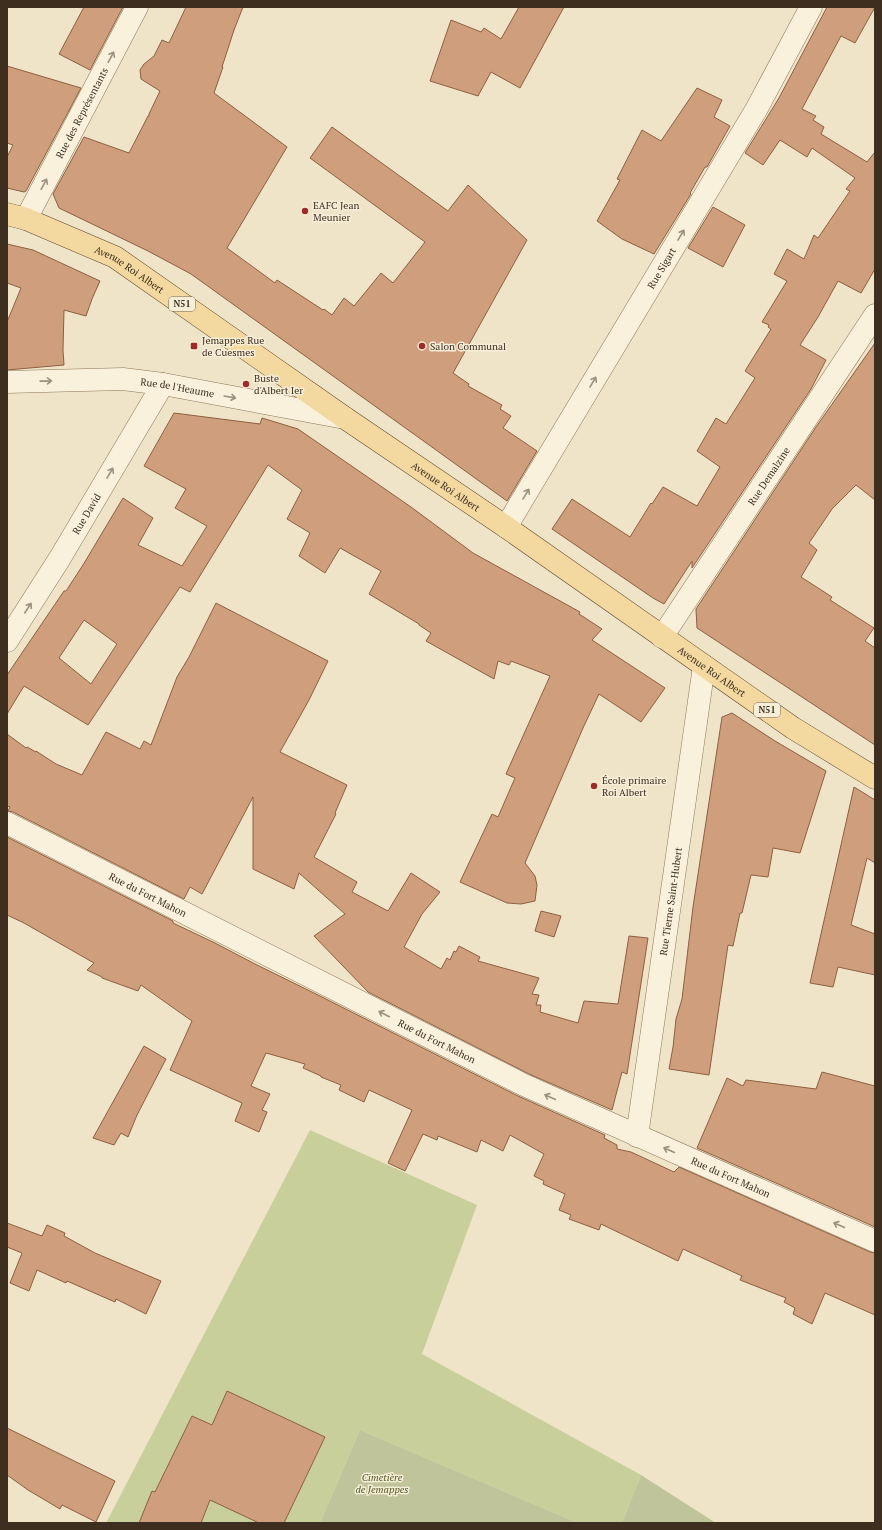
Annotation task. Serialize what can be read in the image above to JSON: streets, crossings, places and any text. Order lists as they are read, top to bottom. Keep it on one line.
{"streets":{"main road":["Avenue Roi Albert","N51"],"street":["Rue des Représentants","Rue Sigart","Rue de l'Heaume","Rue Demalzine","Rue David","Rue du Fort Mahon","Rue Tierne Saint-Hubert"]},"crossings":[["Rue des Représentants","Avenue Roi Albert"],["Rue Sigart","Avenue Roi Albert"],["Avenue Roi Albert","Rue de l'Heaume"],["Avenue Roi Albert","Rue Demalzine"],["Avenue Roi Albert","Rue Tierne Saint-Hubert"],["Rue de l'Heaume","Rue David"],["Rue du Fort Mahon","Rue Tierne Saint-Hubert"]],"one_way":["Rue des Représentants","Rue Sigart","Rue de l'Heaume","Rue David","Rue du Fort Mahon"],"parks":["Cimetière de Jemappes"],"places":{"other":["EAFC Jean Meunier","Salon Communal","Buste d'Albert Ier","École primaire Roi Albert"],"transit":["Jemappes Rue de Cuesmes"]}}
